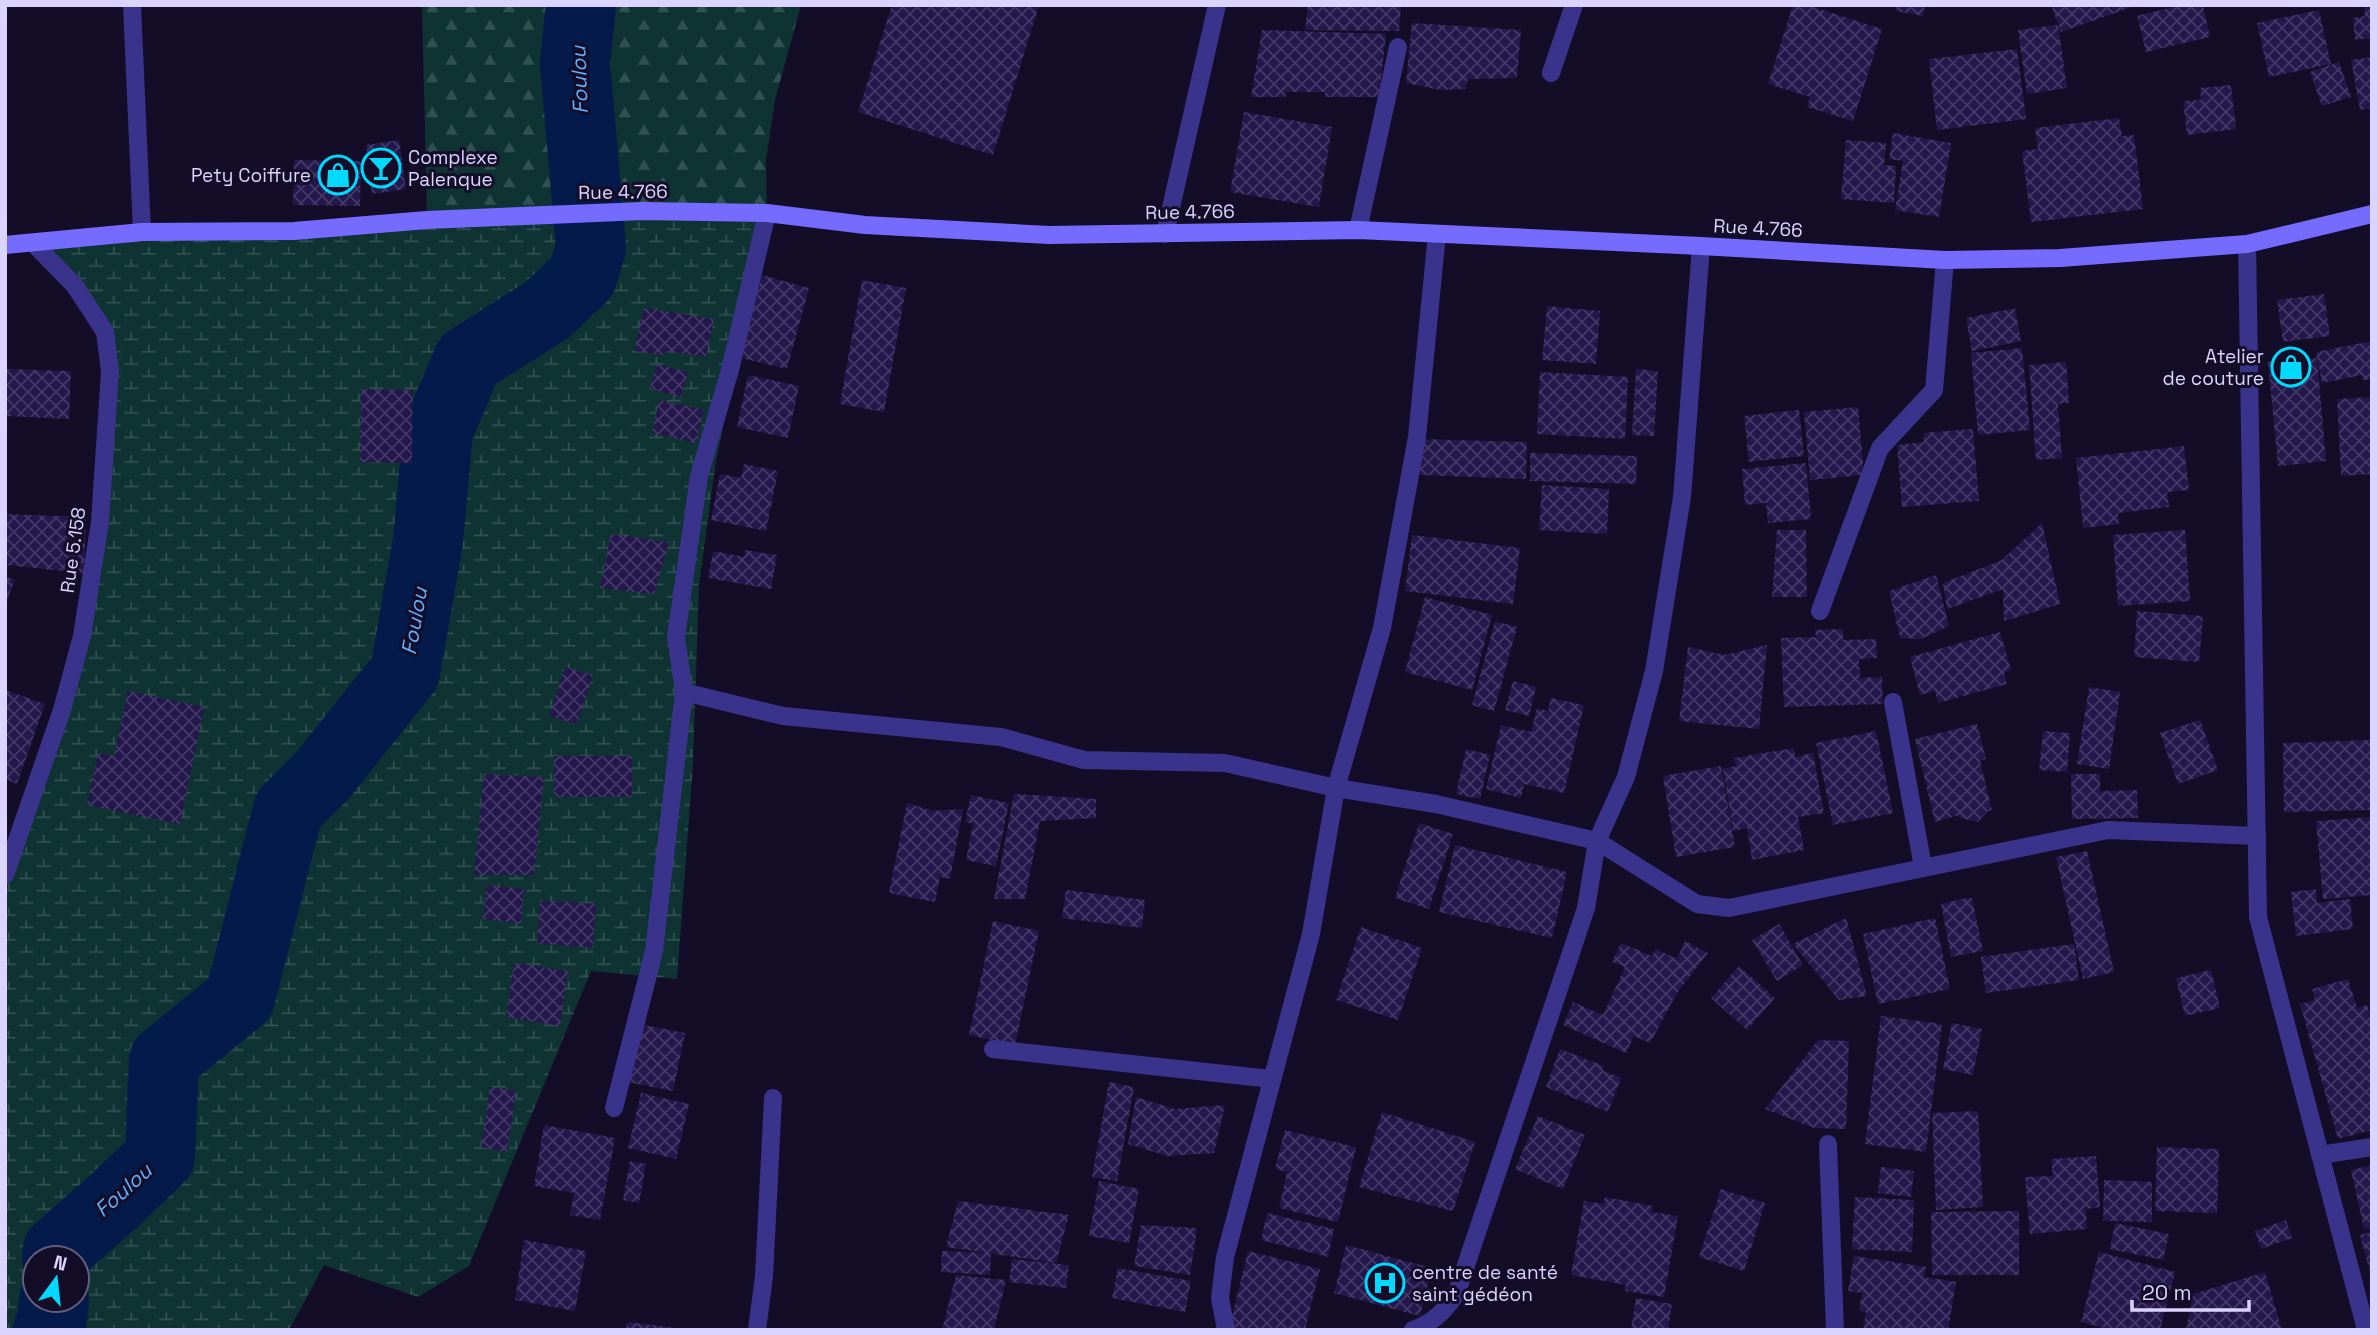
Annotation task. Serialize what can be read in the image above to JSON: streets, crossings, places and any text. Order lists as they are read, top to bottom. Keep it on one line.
{"streets":{"street":["Rue 4.766","Rue 5.158"]},"crossings":[["Rue 4.766","Rue 5.158"]],"water":["Foulou"],"places":{"bar":["Complexe Palenque"],"shop":["Pety Coiffure","Atelier de couture"],"hospital":["centre de santé saint gédéon"]},"scale_bar":"20 m","north":"top"}
